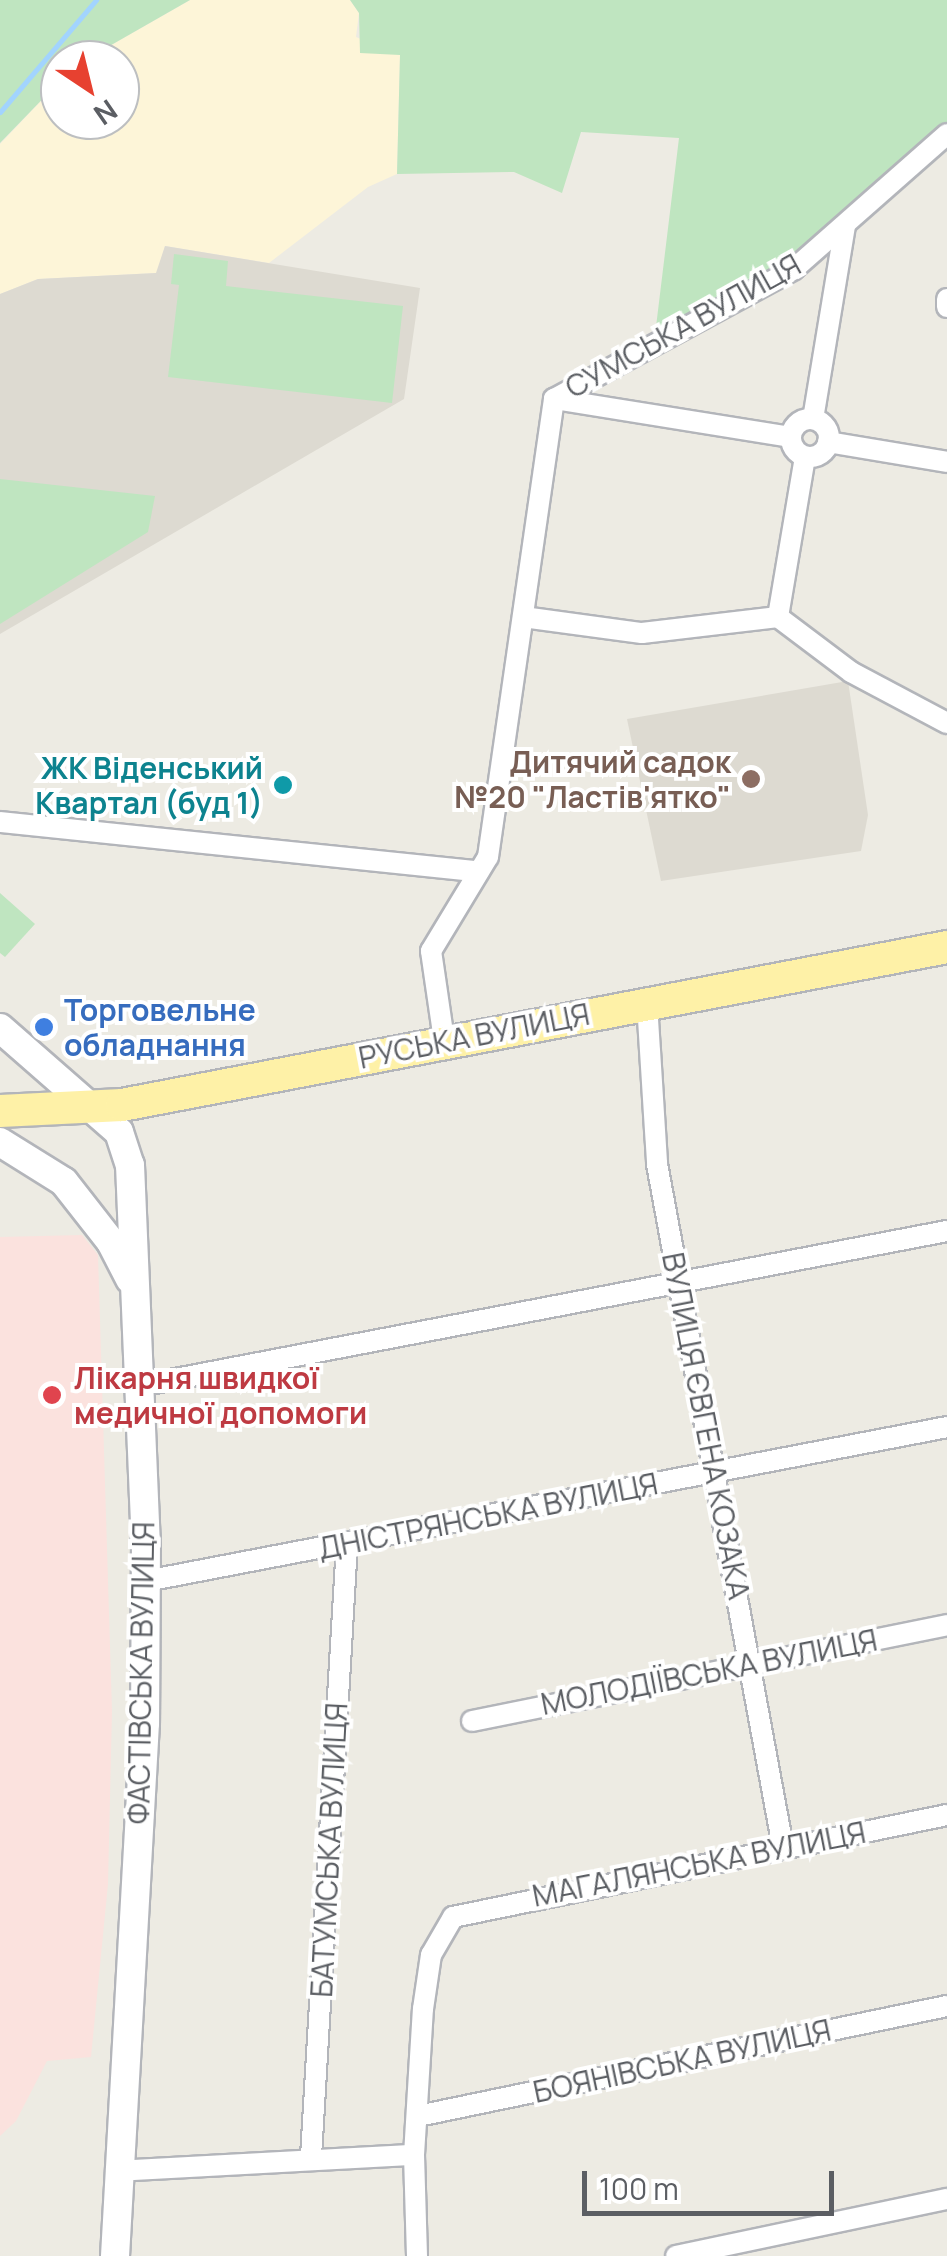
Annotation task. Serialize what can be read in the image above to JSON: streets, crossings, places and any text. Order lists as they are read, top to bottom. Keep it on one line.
{"streets":{"main road":["РУСЬКА ВУЛИЦЯ","ФАСТІВСЬКА ВУЛИЦЯ"],"street":["СУМСЬКА ВУЛИЦЯ","ВУЛИЦЯ ЄВГЕНА КОЗАКА","ДНІСТРЯНСЬКА ВУЛИЦЯ","МОЛОДІЇВСЬКА ВУЛИЦЯ","БАТУМСЬКА ВУЛИЦЯ","МАГАЛЯНСЬКА ВУЛИЦЯ","БОЯНІВСЬКА ВУЛИЦЯ"]},"crossings":[["РУСЬКА ВУЛИЦЯ","ВУЛИЦЯ ЄВГЕНА КОЗАКА"],["РУСЬКА ВУЛИЦЯ","ФАСТІВСЬКА ВУЛИЦЯ"],["ВУЛИЦЯ ЄВГЕНА КОЗАКА","ДНІСТРЯНСЬКА ВУЛИЦЯ"],["ВУЛИЦЯ ЄВГЕНА КОЗАКА","МОЛОДІЇВСЬКА ВУЛИЦЯ"],["ВУЛИЦЯ ЄВГЕНА КОЗАКА","МАГАЛЯНСЬКА ВУЛИЦЯ"],["ДНІСТРЯНСЬКА ВУЛИЦЯ","ФАСТІВСЬКА ВУЛИЦЯ"],["ДНІСТРЯНСЬКА ВУЛИЦЯ","БАТУМСЬКА ВУЛИЦЯ"],["МАГАЛЯНСЬКА ВУЛИЦЯ","БОЯНІВСЬКА ВУЛИЦЯ"]],"places":["Дитячий садок №20 \"Ластів'ятко\"","ЖК Віденський Квартал (буд 1)","Торговельне обладнання","Лікарня швидкої медичної допомоги"],"scale_bar":"100 m","north":"bottom right"}
